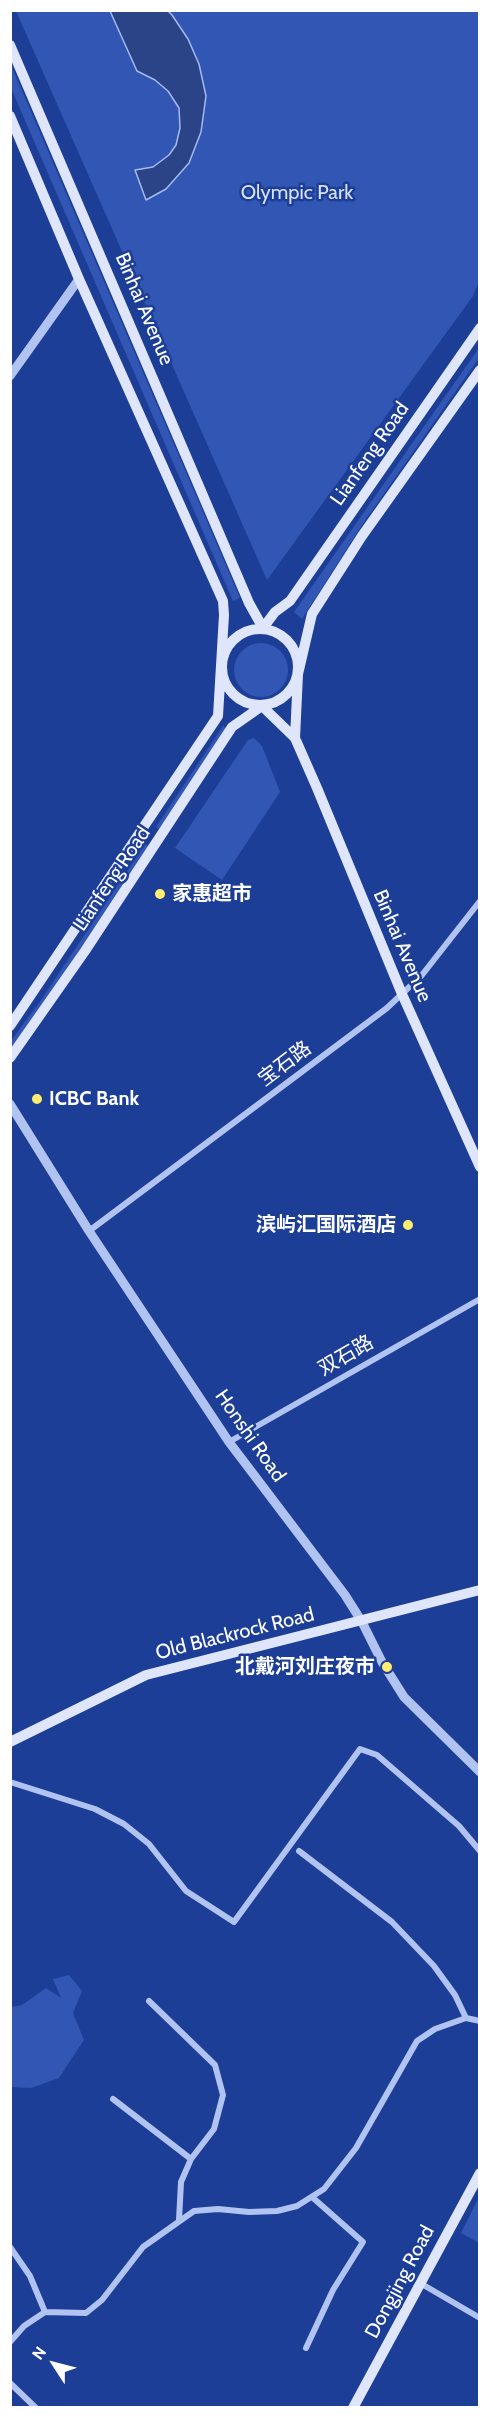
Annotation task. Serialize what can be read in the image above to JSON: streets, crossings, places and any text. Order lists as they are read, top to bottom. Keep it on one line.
{"streets":{"main road":["Binhai Avenue","Lianfeng Road","Old Blackrock Road","Dongjing Road"],"street":["宝石路","双石路","Honshi Road"]},"crossings":[["Binhai Avenue","Lianfeng Road"],["Binhai Avenue","宝石路"],["宝石路","Honshi Road"],["双石路","Honshi Road"],["Honshi Road","Old Blackrock Road"]],"parks":["Olympic Park"],"places":["家惠超市","ICBC Bank","滨屿汇国际酒店","北戴河刘庄夜市"],"north":"top left"}
